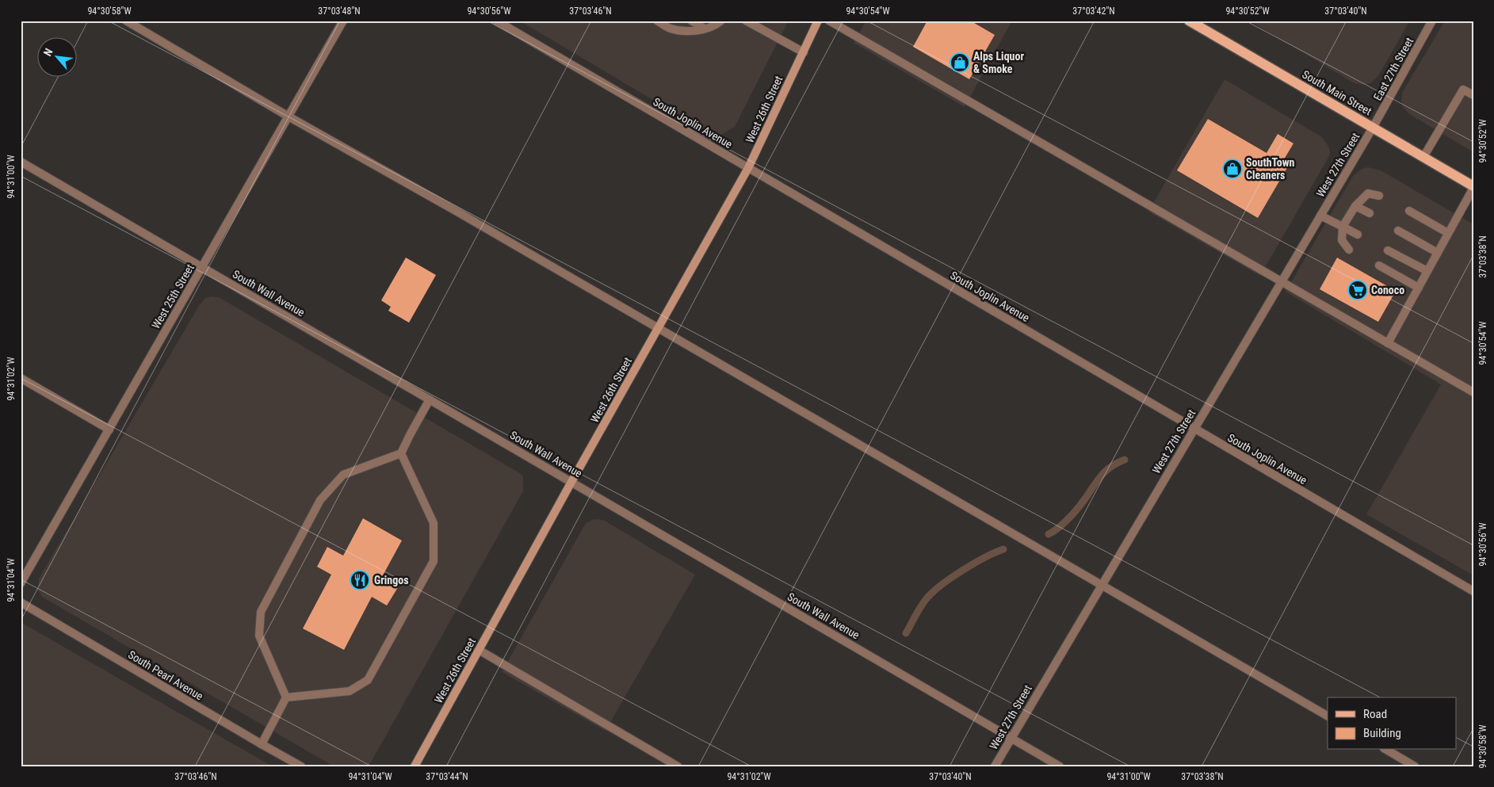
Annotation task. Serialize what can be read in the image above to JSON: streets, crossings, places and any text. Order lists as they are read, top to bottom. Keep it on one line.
{"streets":{"main road":["South Main Street","West 26th Street"],"street":["East 27th Street","South Joplin Avenue","West 27th Street","South Wall Avenue","West 25th Street","South Pearl Avenue"]},"crossings":[["East 27th Street","South Main Street"],["East 27th Street","West 27th Street"],["South Main Street","West 27th Street"],["West 26th Street","South Joplin Avenue"],["West 26th Street","South Wall Avenue"],["South Joplin Avenue","West 27th Street"],["West 27th Street","South Wall Avenue"],["South Wall Avenue","West 25th Street"]],"places":{"shop":["Alps Liquor & Smoke","SouthTown Cleaners"],"supermarket":["Conoco"],"restaurant":["Gringos"]},"legend":["Road","Building"],"north":"top left","coordinates":["94°30'58\"W","37°03'48\"N","94°30'56\"W","37°03'46\"N","94°30'54\"W","37°03'42\"N","94°30'52\"W","37°03'40\"N","94°31'00\"W","37°03'38\"N","94°31'02\"W","94°31'04\"W","37°03'44\"N"]}
